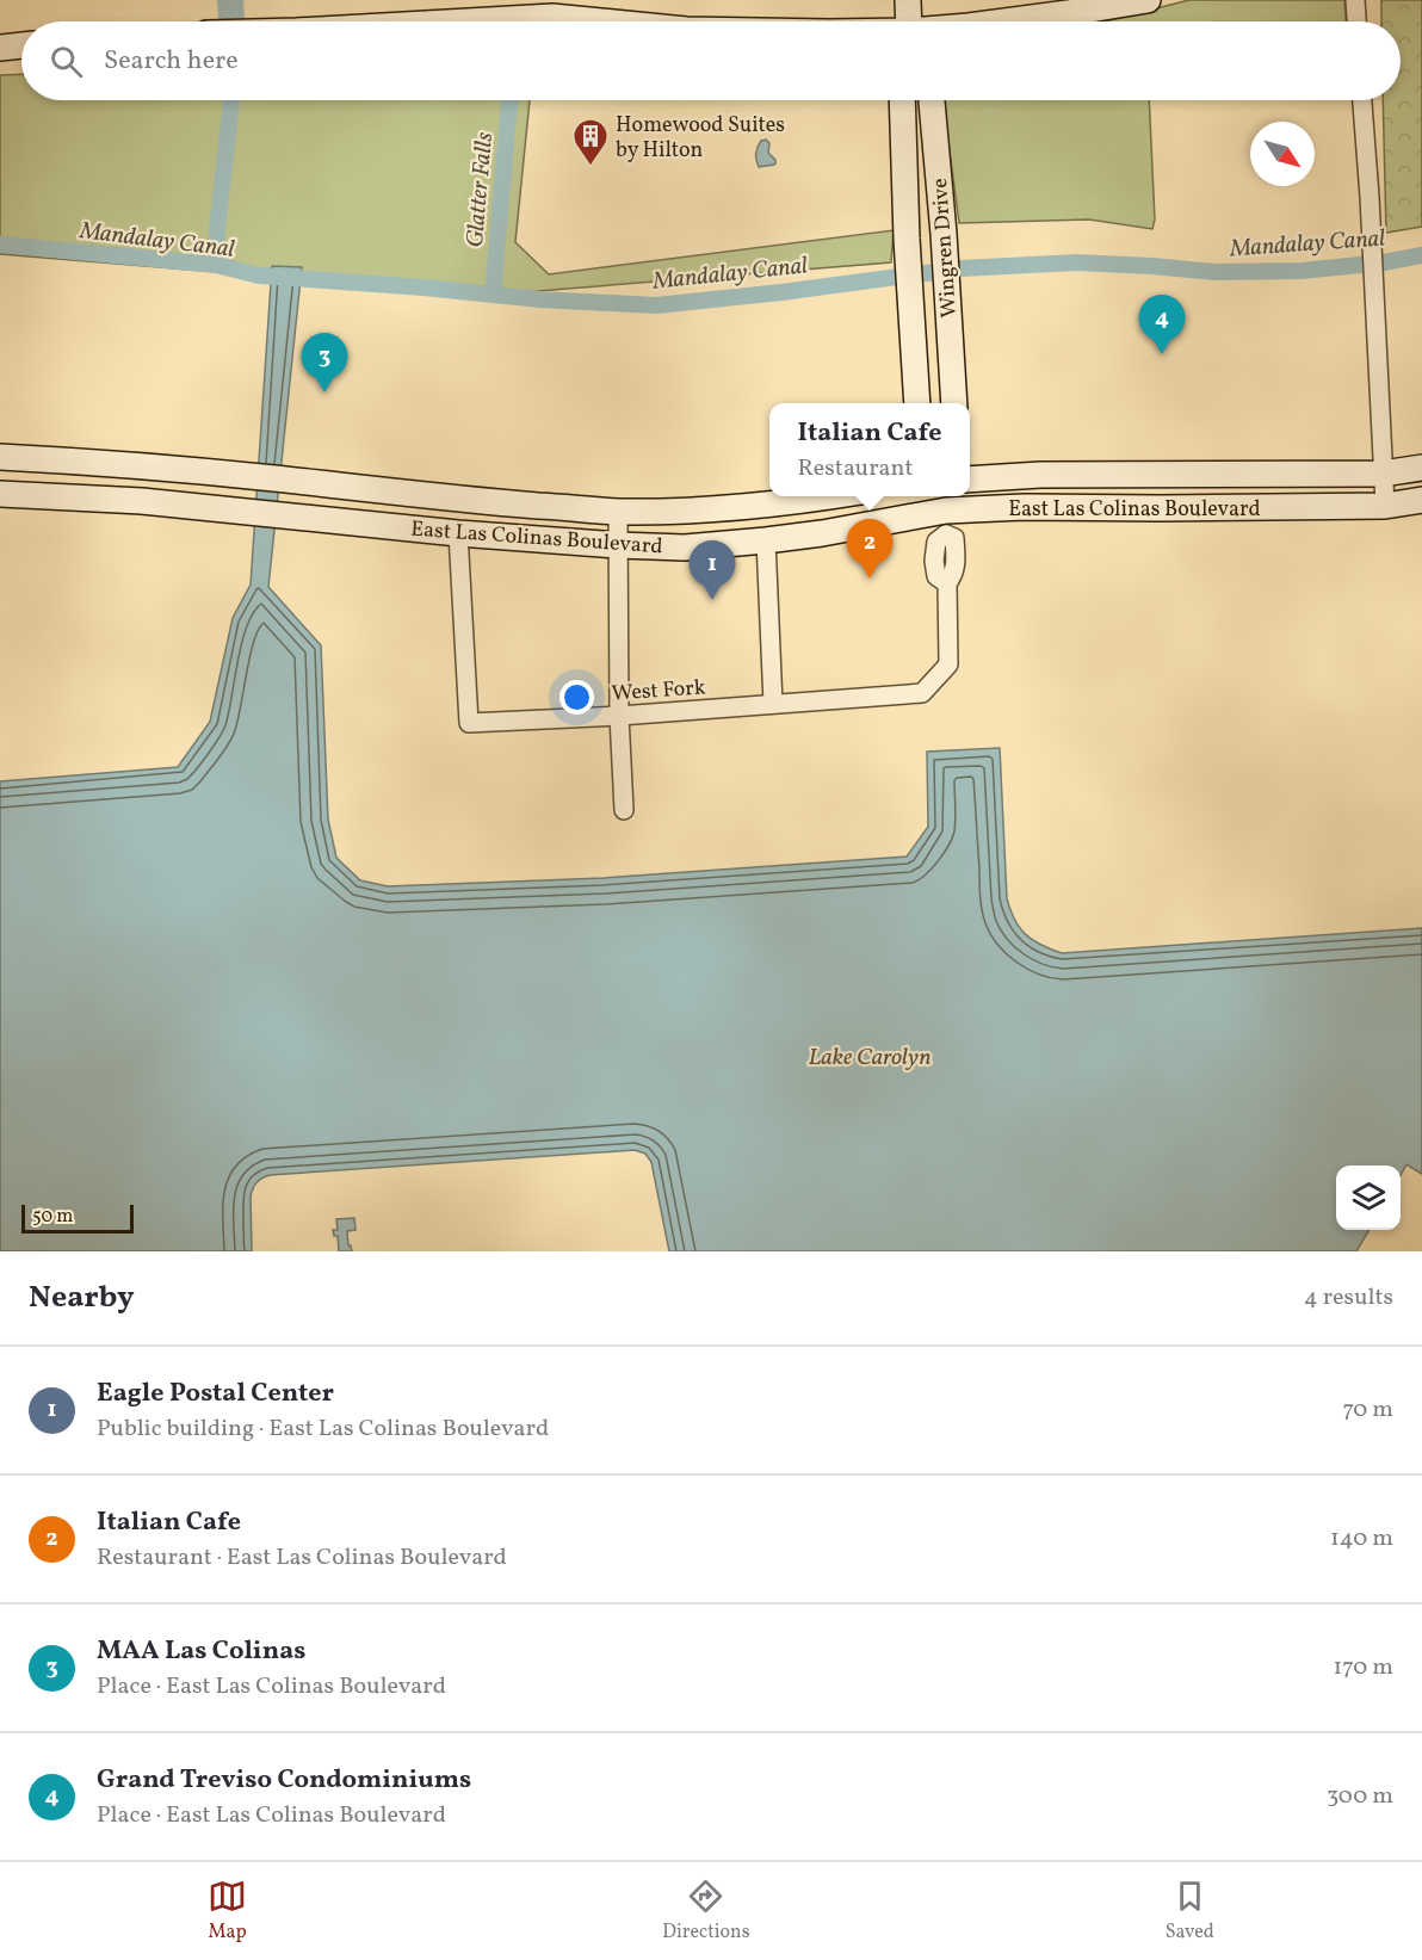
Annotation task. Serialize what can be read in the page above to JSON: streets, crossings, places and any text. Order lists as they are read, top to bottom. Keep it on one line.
{"streets":{"main road":["Wingren Drive","East Las Colinas Boulevard"],"street":["West Fork"]},"crossings":[["East Las Colinas Boulevard","West Fork"]],"water":["Glatter Falls","Mandalay Canal","Lake Carolyn"],"places":{"building":["Homewood Suites by Hilton"]},"scale_bar":"50 m","north":"bottom right","page":{"search":"Search here","pins":["4","3","2","1"],"popup":["Italian Cafe","Restaurant"],"scale":"50 m","heading":["Nearby","4 results"],"list":[{"mark":"1","name":"Eagle Postal Center","note":"Public building · East Las Colinas Boulevard","value":"70 m"},{"mark":"2","name":"Italian Cafe","note":"Restaurant · East Las Colinas Boulevard","value":"140 m"},{"mark":"3","name":"MAA Las Colinas","note":"Place · East Las Colinas Boulevard","value":"170 m"},{"mark":"4","name":"Grand Treviso Condominiums","note":"Place · East Las Colinas Boulevard","value":"300 m"}],"nav":["Map","Directions","Saved"]}}
